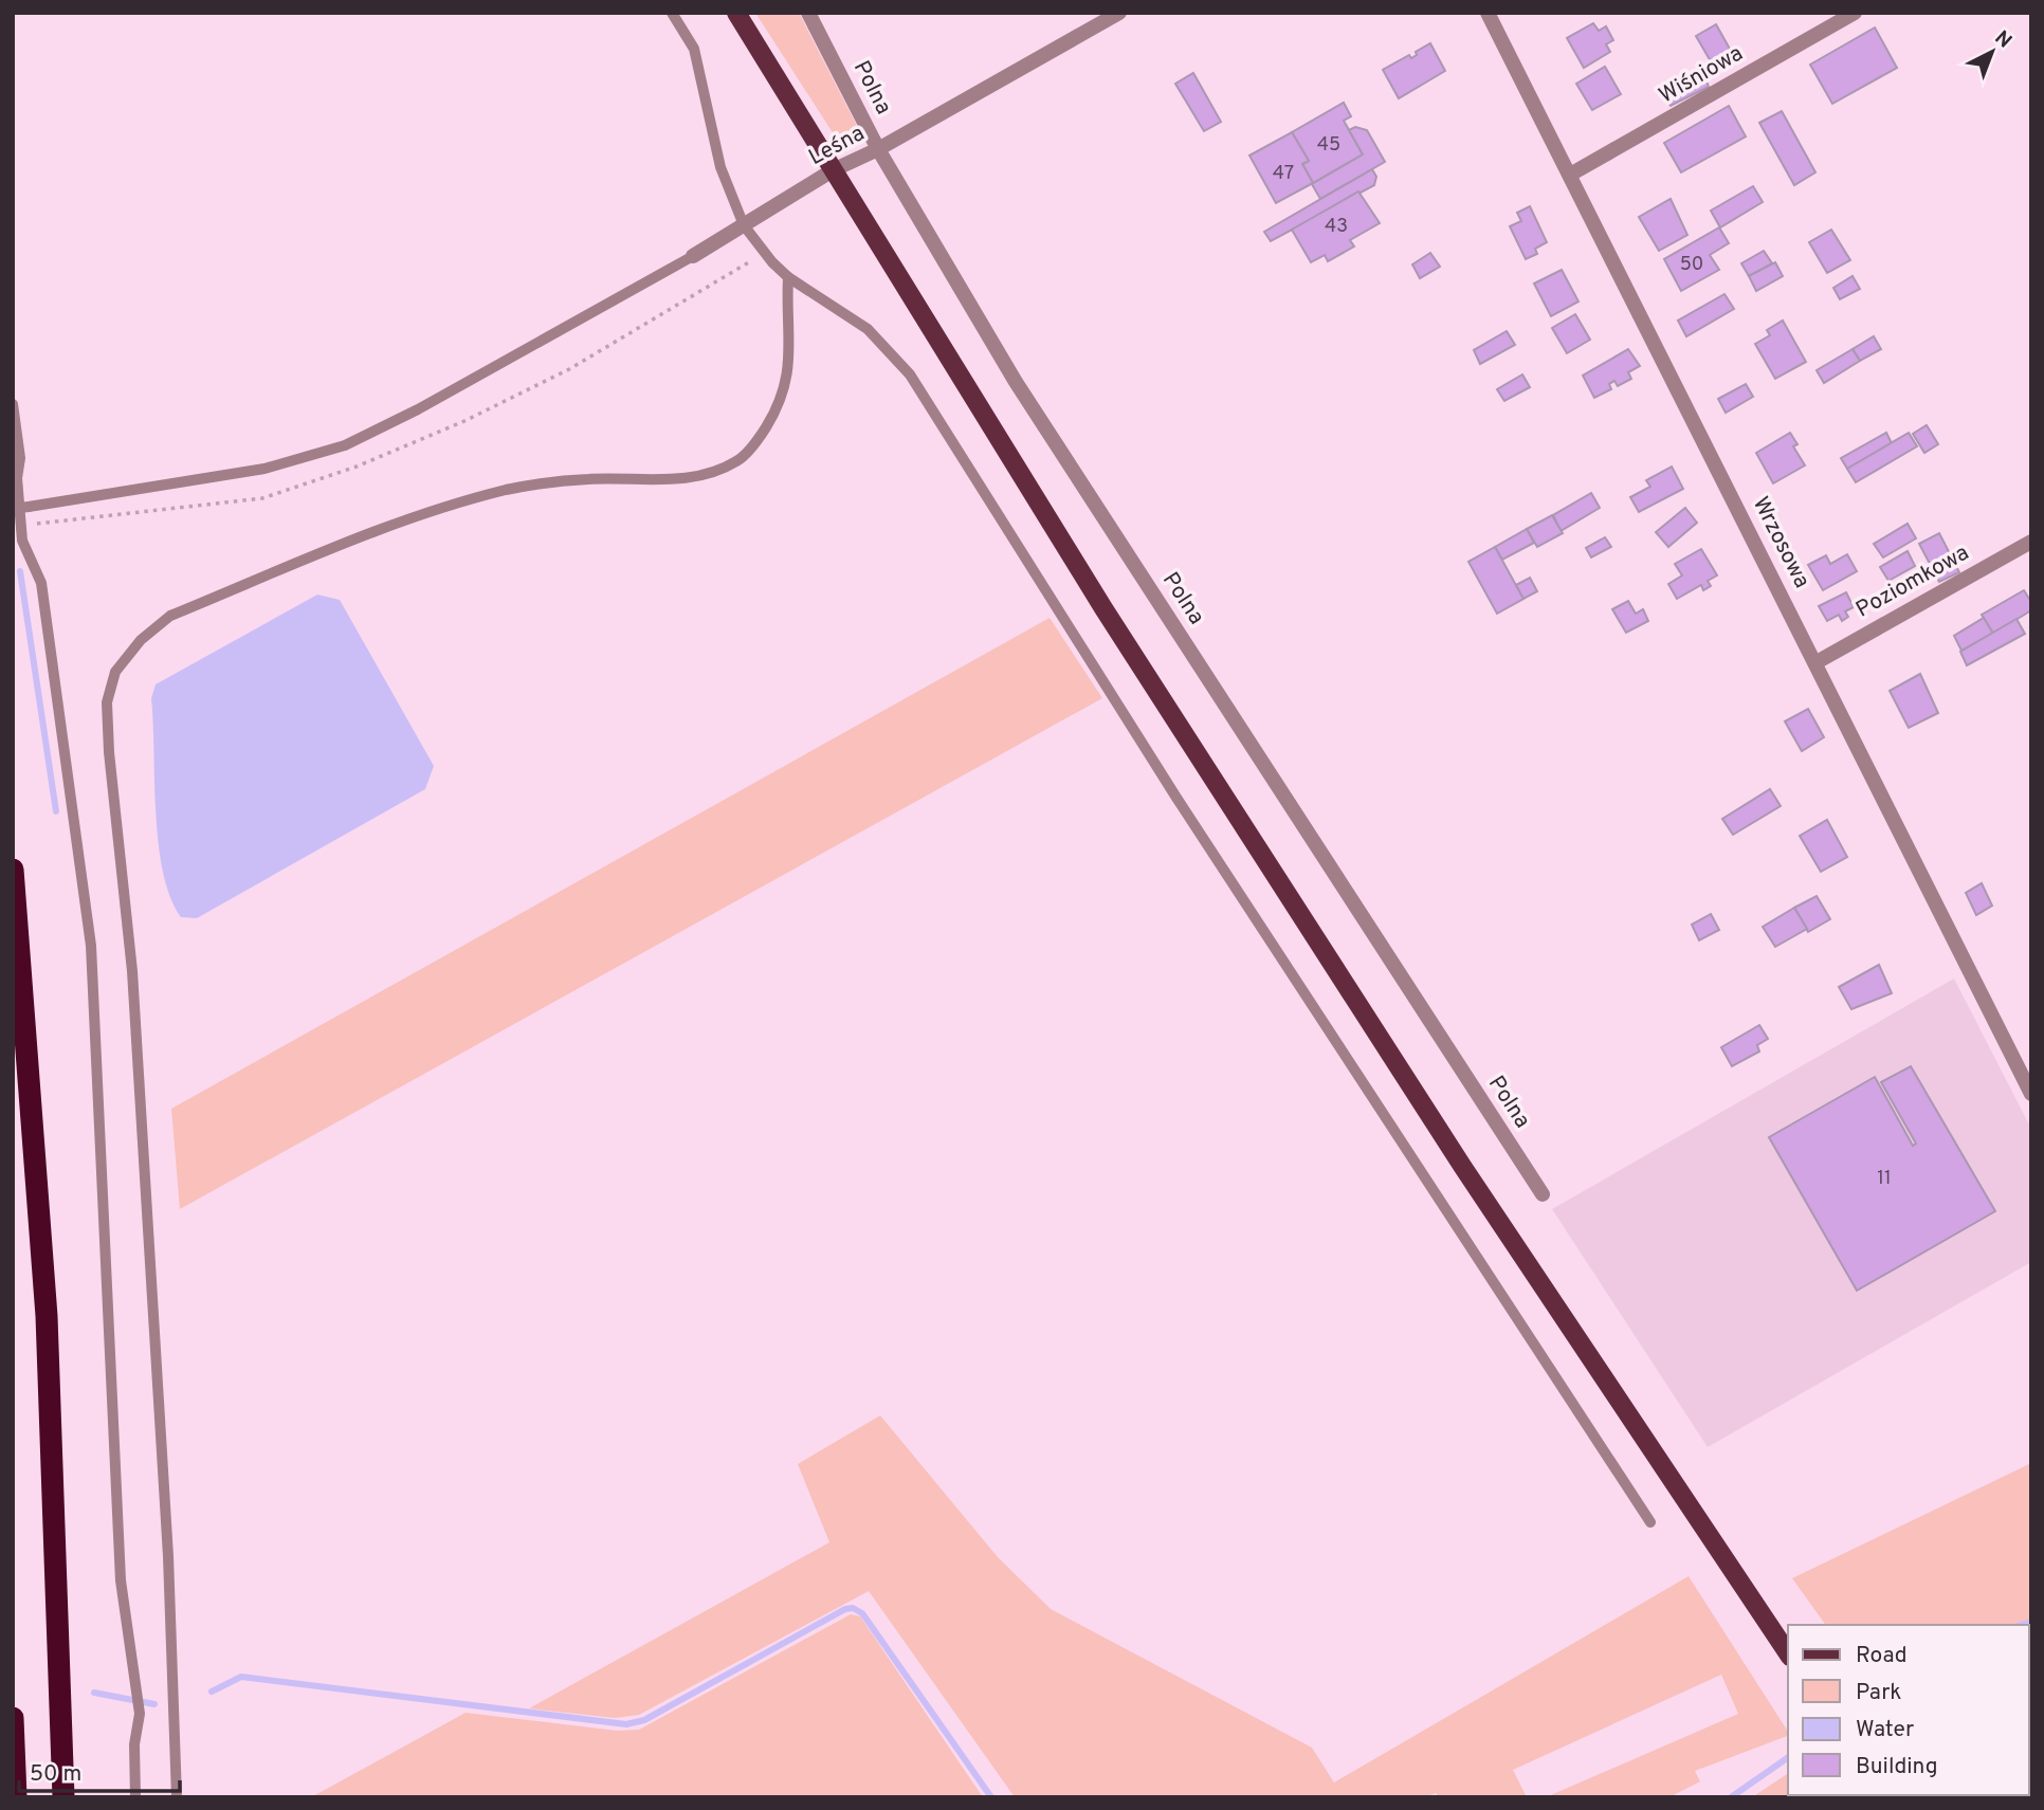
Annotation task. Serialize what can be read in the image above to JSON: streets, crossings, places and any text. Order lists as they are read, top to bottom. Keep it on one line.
{"streets":{"street":["Wiśniowa","Polna","Leśna","Wrzosowa","Poziomkowa"]},"crossings":[["Wiśniowa","Wrzosowa"],["Polna","Leśna"],["Wrzosowa","Poziomkowa"]],"house_numbers":["45","47","43","50","11"],"legend":["Road","Park","Water","Building"],"scale_bar":"50 m","north":"top right"}
